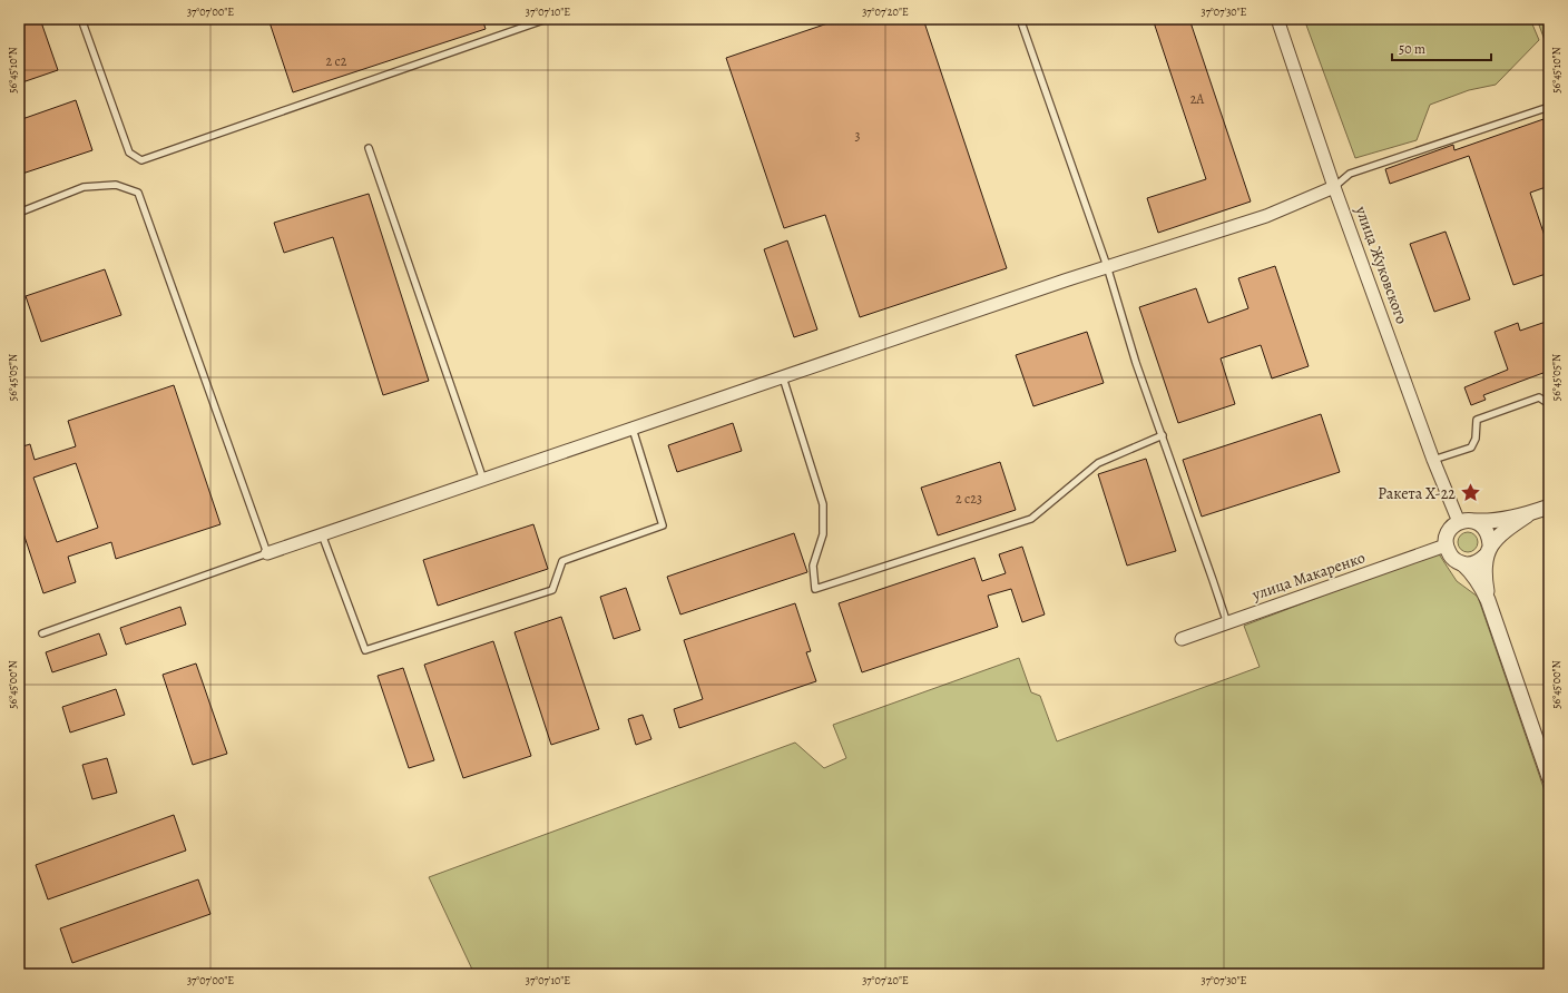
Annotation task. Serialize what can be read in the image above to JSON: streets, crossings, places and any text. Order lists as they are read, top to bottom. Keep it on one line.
{"streets":{"street":["улица Жуковского","улица Макаренко"]},"crossings":[["улица Жуковского","улица Макаренко"]],"places":{"place":["Ракета Х-22"]},"house_numbers":["2 с2","2А","3","2 с23"],"scale_bar":"50 m","coordinates":["37°07'00\"E","37°07'10\"E","37°07'20\"E","37°07'30\"E","56°45'10\"N","56°45'05\"N","56°45'00\"N"]}
